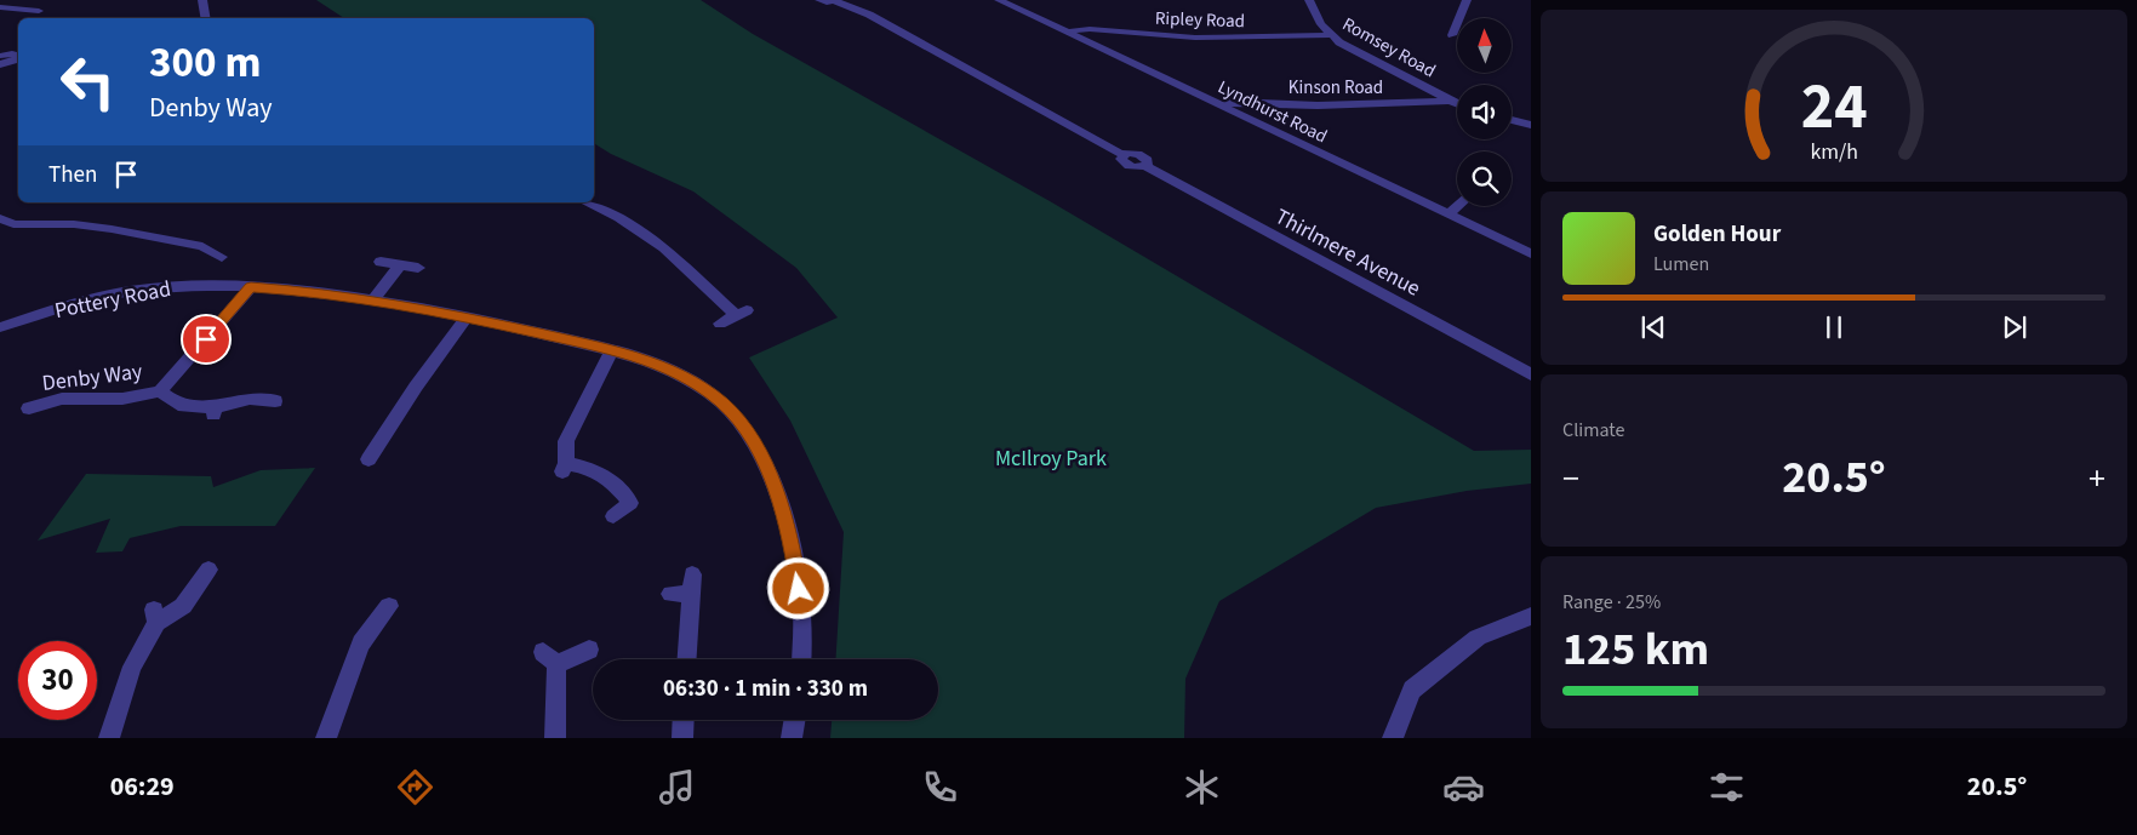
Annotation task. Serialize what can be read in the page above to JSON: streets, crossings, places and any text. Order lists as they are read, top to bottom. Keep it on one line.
{"streets":{"street":["Ripley Road","Romsey Road","Kinson Road","Lyndhurst Road","Thirlmere Avenue","Pottery Road","Denby Way"]},"crossings":[["Ripley Road","Romsey Road"],["Ripley Road","Lyndhurst Road"],["Romsey Road","Kinson Road"],["Kinson Road","Lyndhurst Road"],["Pottery Road","Denby Way"]],"parks":["McIlroy Park"],"north":"top","page":{"turn":["300 m","Denby Way"],"then":"Then","song":["Golden Hour","Lumen"],"tile":["Climate",["Range · 25%","125 km"]],"heat":["−","20.5°","+"],"limit":"30","trip":"06:30 · 1 min · 330 m","tabs":["06:29","20.5°"],"gauge":["24","km/h"]}}
